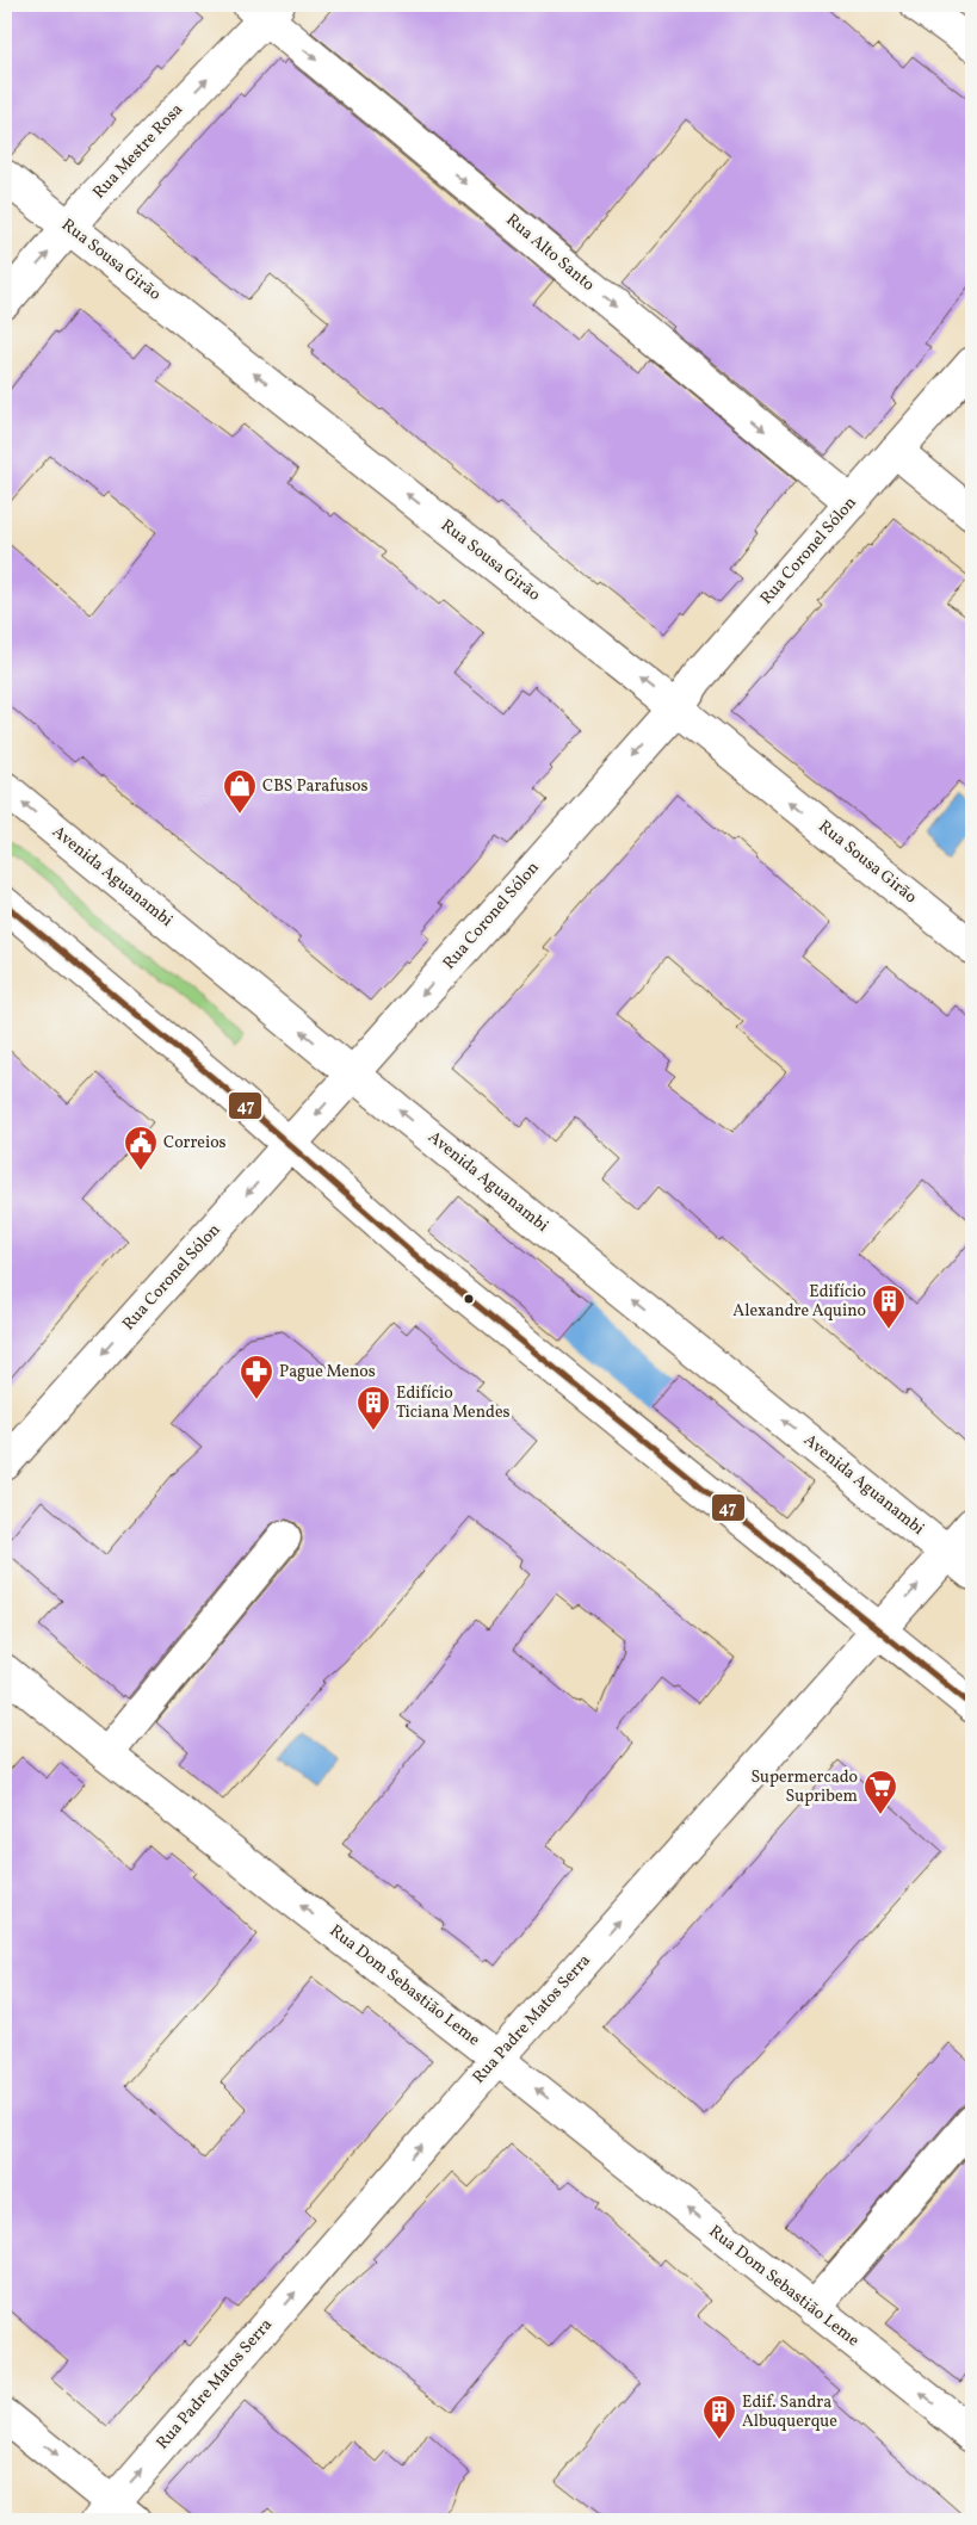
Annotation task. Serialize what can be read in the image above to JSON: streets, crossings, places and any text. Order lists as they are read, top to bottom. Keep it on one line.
{"streets":{"street":["Rua Mestre Rosa","Rua Alto Santo","Rua Sousa Girão","Rua Coronel Sólon","Avenida Aguanambi","Rua Dom Sebastião Leme","Rua Padre Matos Serra"]},"crossings":[["Rua Mestre Rosa","Rua Alto Santo"],["Rua Mestre Rosa","Rua Sousa Girão"],["Rua Alto Santo","Rua Coronel Sólon"],["Rua Sousa Girão","Rua Coronel Sólon"],["Rua Coronel Sólon","Avenida Aguanambi"],["Avenida Aguanambi","Rua Padre Matos Serra"],["Rua Dom Sebastião Leme","Rua Padre Matos Serra"]],"one_way":["Rua Mestre Rosa","Rua Alto Santo","Rua Sousa Girão","Rua Coronel Sólon","Rua Dom Sebastião Leme","Rua Padre Matos Serra"],"places":{"shop":["CBS Parafusos"],"public building":["Correios"],"building":["Edifício Alexandre Aquino","Edifício Ticiana Mendes","Edif. Sandra Albuquerque"],"pharmacy":["Pague Menos"],"supermarket":["Supermercado Supribem"]},"lines":["transit line 47"]}
